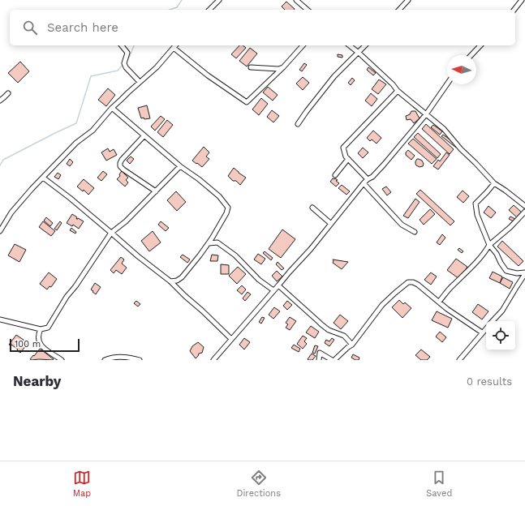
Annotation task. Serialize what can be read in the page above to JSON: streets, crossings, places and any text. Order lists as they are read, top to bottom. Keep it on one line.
{"scale_bar":"100 m","north":"left","page":{"search":"Search here","scale":"100 m","heading":["Nearby","0 results"],"nav":["Map","Directions","Saved"]}}
